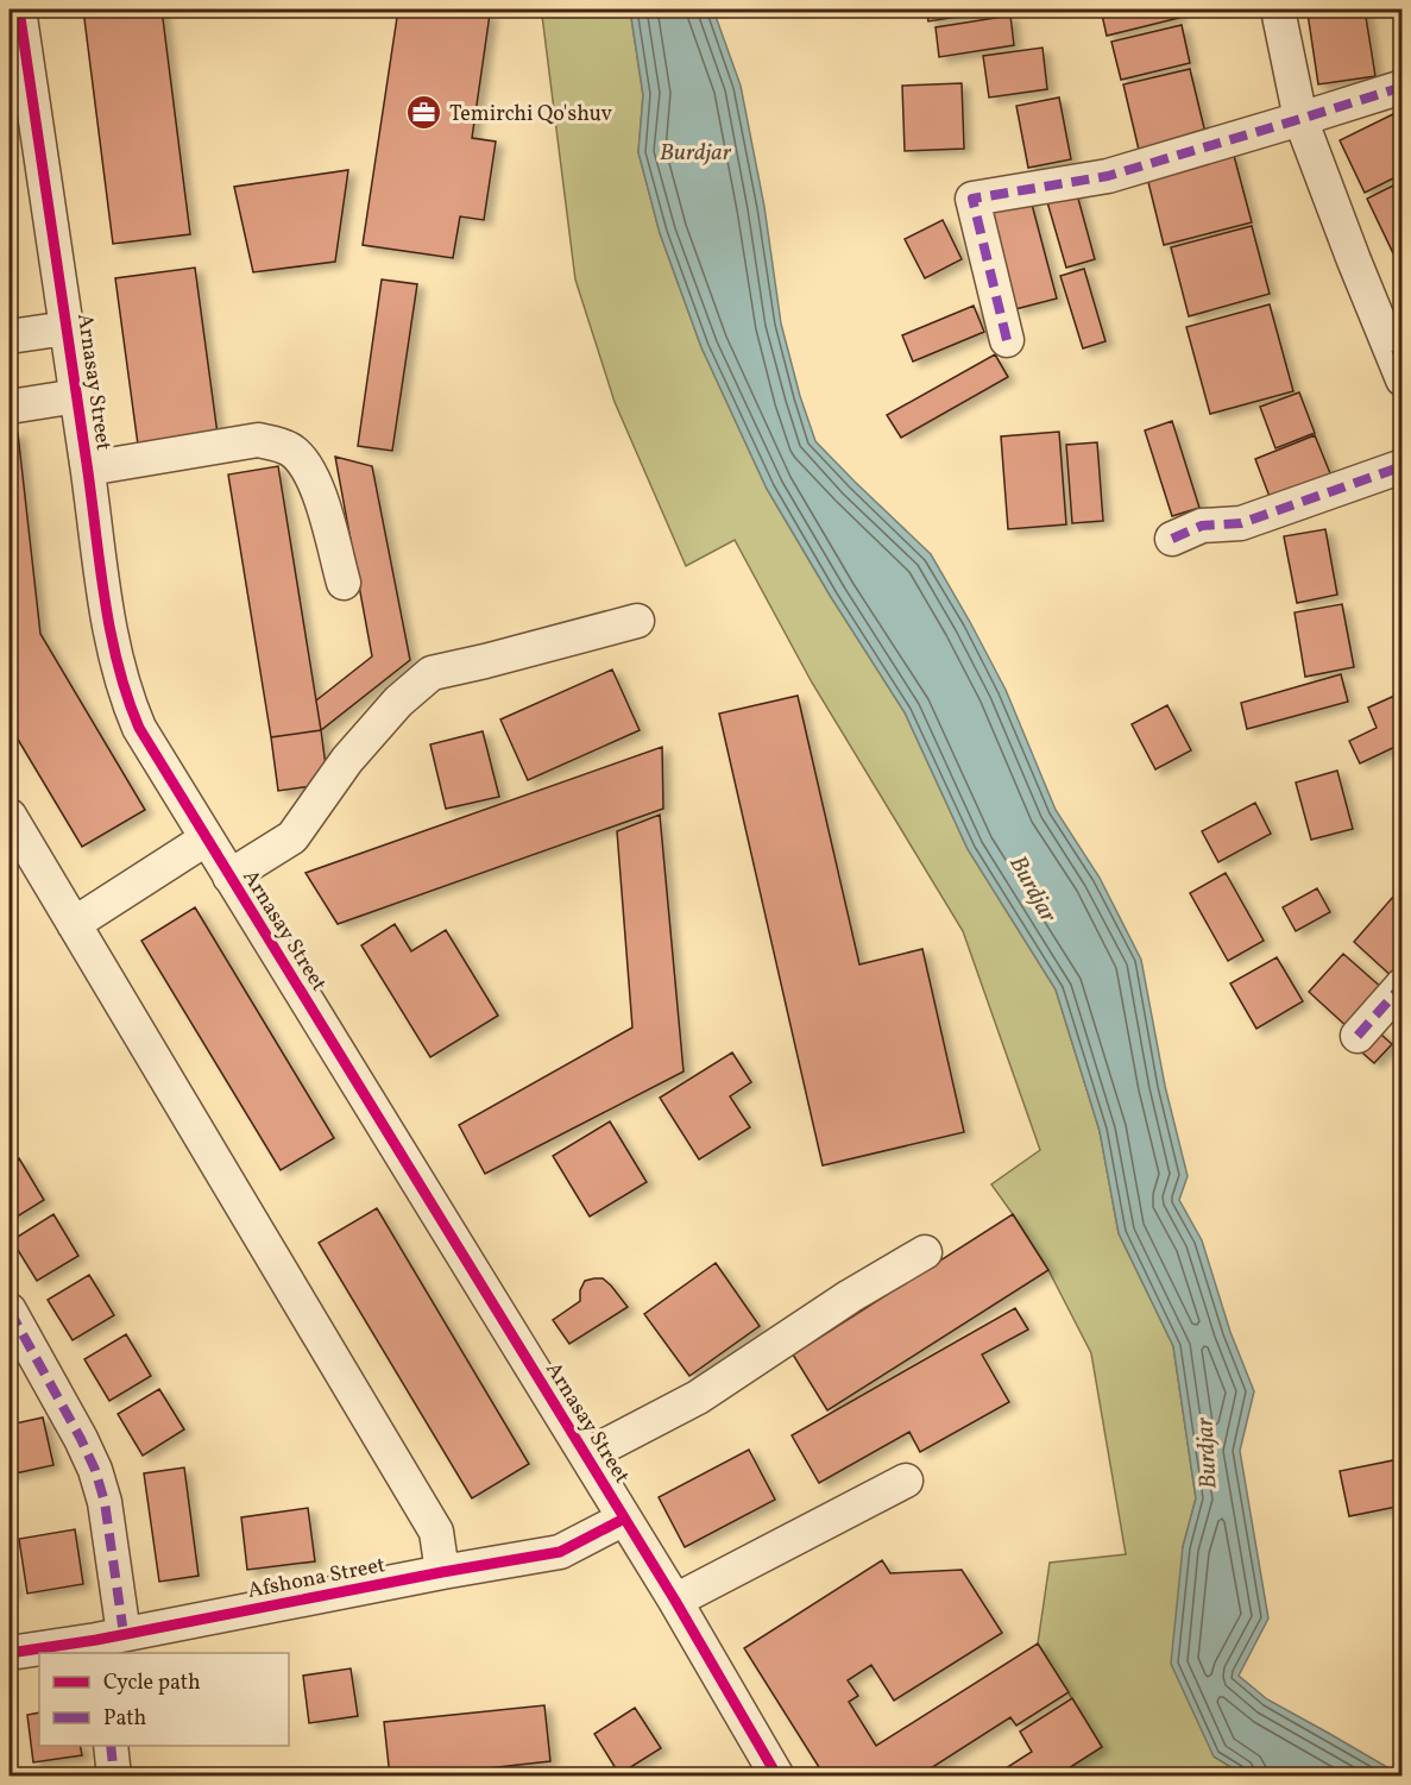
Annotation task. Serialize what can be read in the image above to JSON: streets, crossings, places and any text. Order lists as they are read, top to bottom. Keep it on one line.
{"streets":{"street":["Arnasay Street","Afshona Street"]},"crossings":[["Arnasay Street","Afshona Street"]],"water":["Burdjar"],"places":{"office":["Temirchi Qo'shuv"]},"legend":["Cycle path","Path"]}
